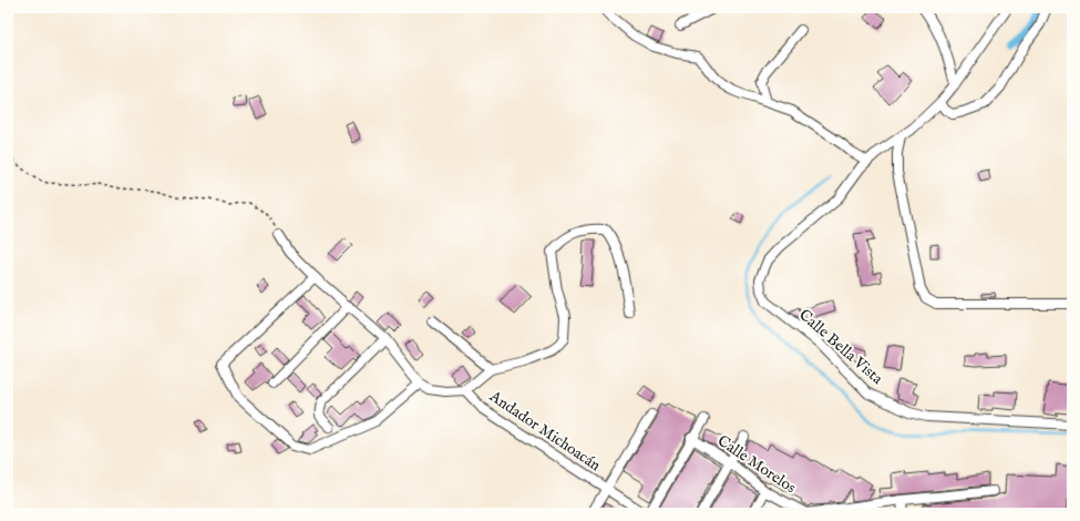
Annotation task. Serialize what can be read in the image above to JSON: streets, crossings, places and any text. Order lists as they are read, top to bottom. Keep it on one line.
{"streets":{"street":["Calle Bella Vista","Andador Michoacán","Calle Morelos"]}}
